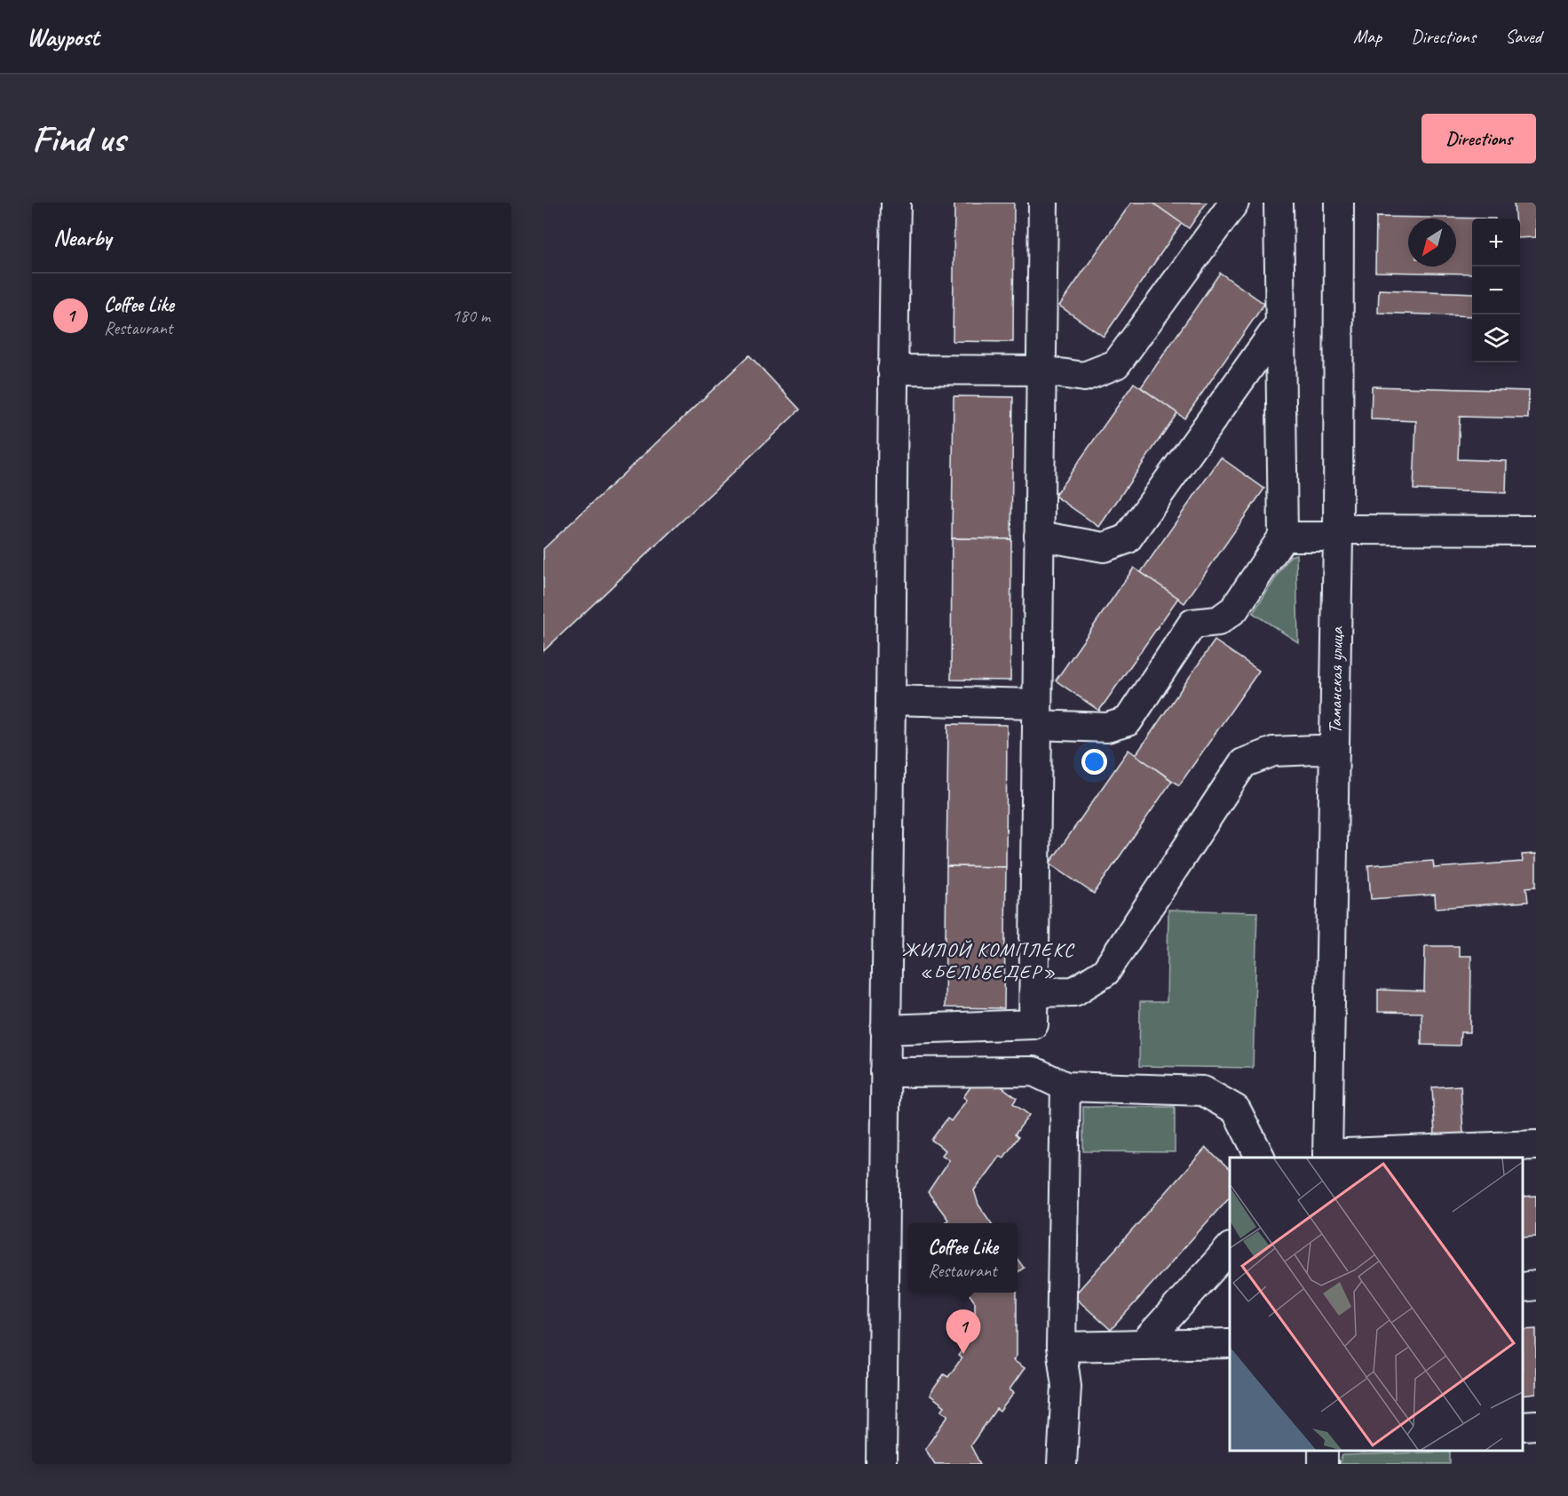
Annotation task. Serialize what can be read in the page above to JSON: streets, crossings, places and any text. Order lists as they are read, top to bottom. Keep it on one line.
{"streets":{"street":["Таманская улица"]},"districts":["ЖИЛОЙ КОМПЛЕКС «БЕЛЬВЕДЕР»"],"north":"bottom left","page":{"header":"Waypost","nav":["Map","Directions","Saved"],"buttons":"Directions","title":"Find us","heading":"Nearby","map_buttons":["+","−"],"list":[{"mark":"1","name":"Coffee Like","note":"Restaurant","value":"180 m"}],"popup":["Coffee Like","Restaurant"],"pins":"1"}}
